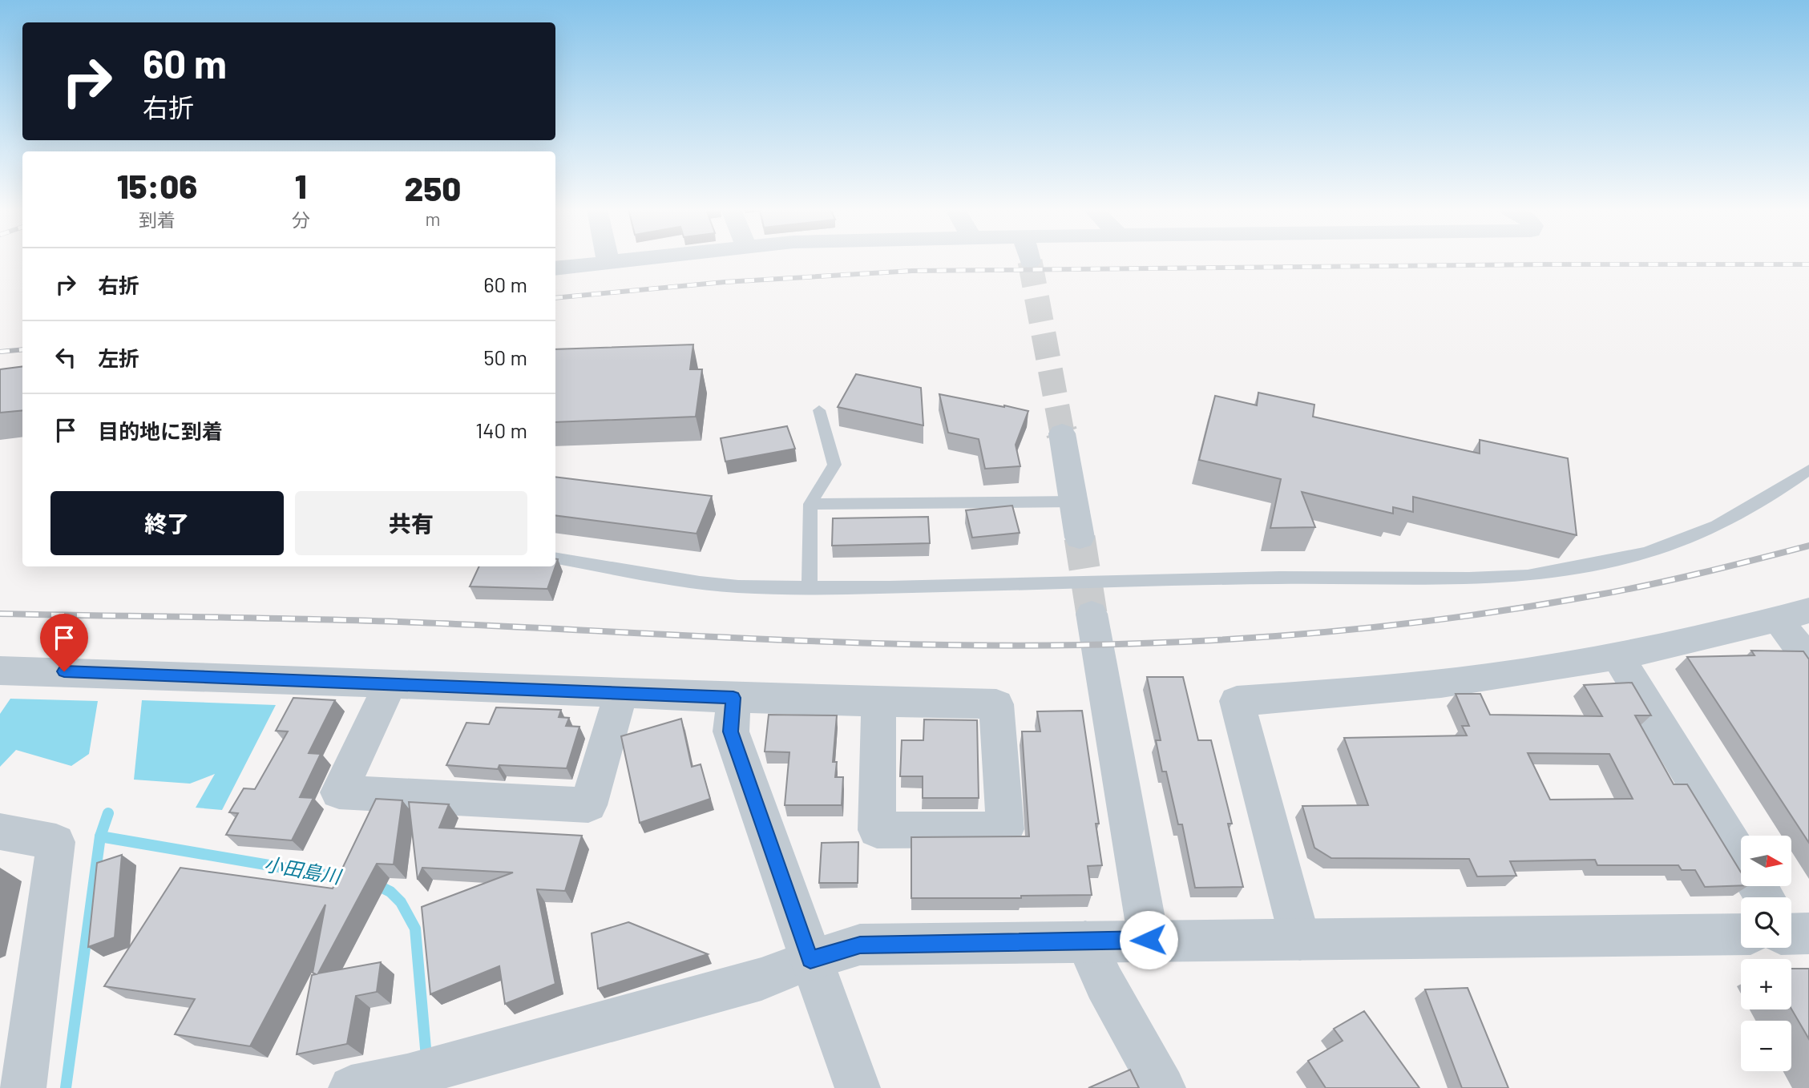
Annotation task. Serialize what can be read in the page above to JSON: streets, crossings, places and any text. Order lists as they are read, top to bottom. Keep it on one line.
{"water":["小田島川"],"north":"right","page":{"turn":["60 m","右折"],"eta":["15:06","到着","1","分","250","m"],"list":[{"name":"右折","value":"60 m"},{"name":"左折","value":"50 m"},{"name":"目的地に到着","value":"140 m"}],"buttons":["終了","共有"],"map_buttons":["+","−"]}}
